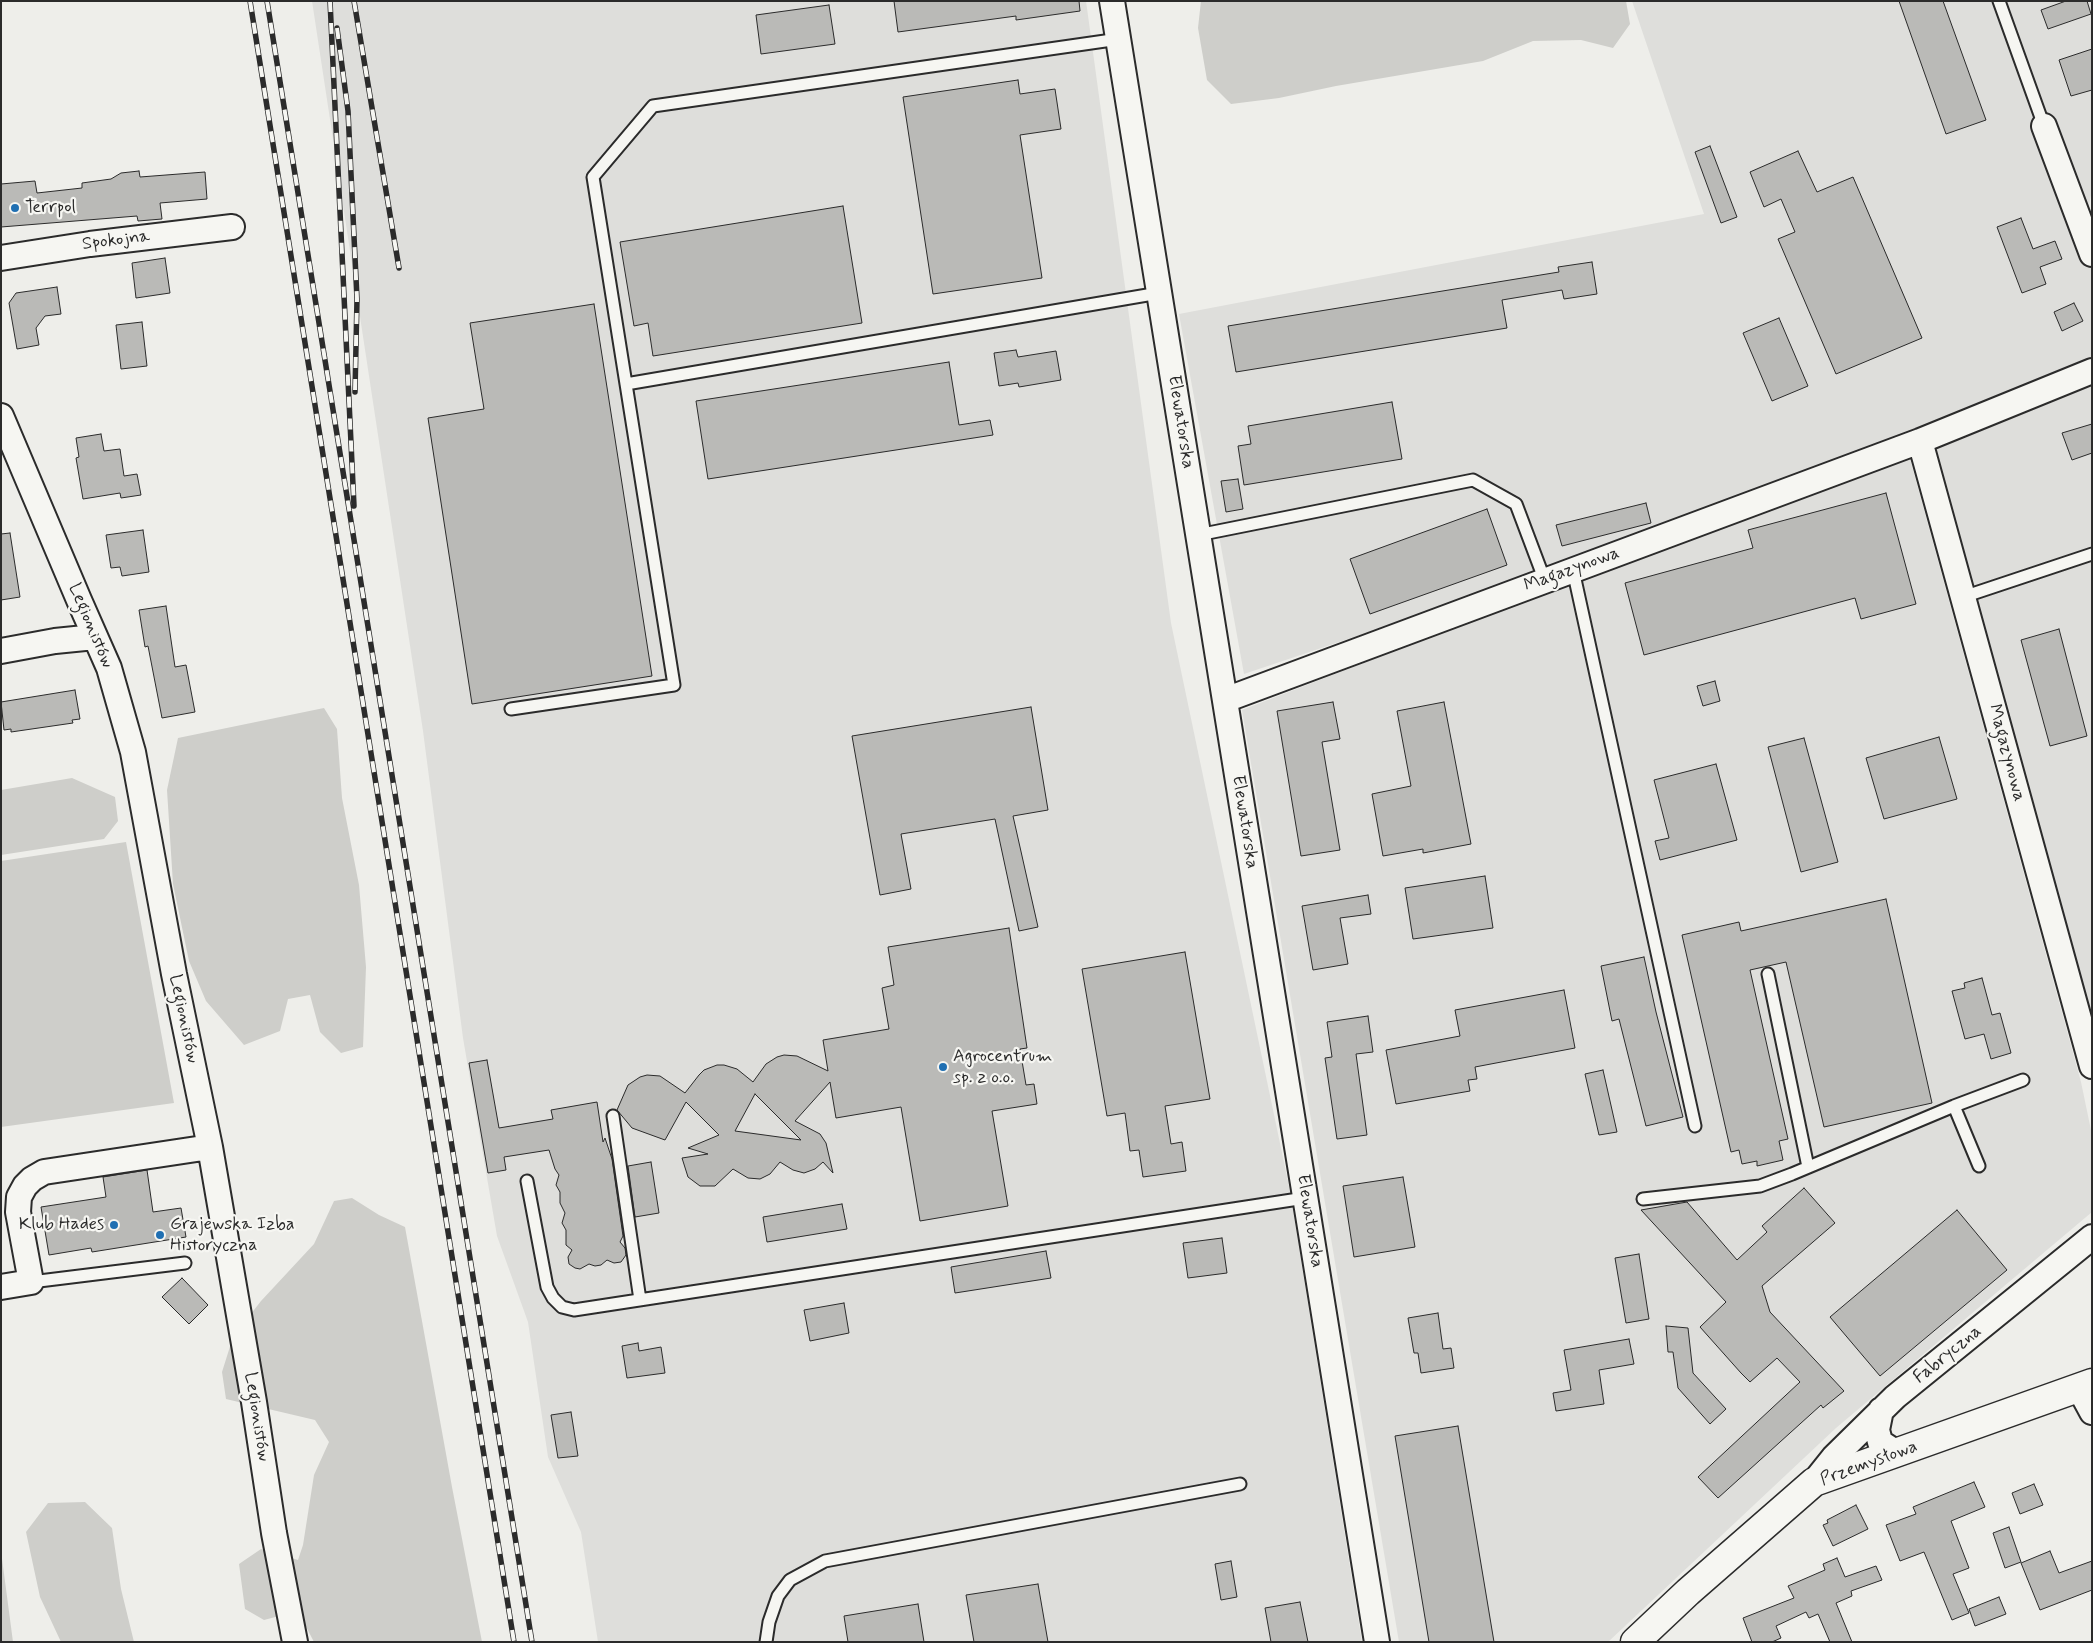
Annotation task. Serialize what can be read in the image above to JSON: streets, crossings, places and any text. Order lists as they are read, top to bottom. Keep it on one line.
{"streets":{"street":["Spokojna","Elewatorska","Magazynowa","Legionistów","Fabryczna","Przemysłowa"]},"crossings":[["Elewatorska","Magazynowa"],["Fabryczna","Przemysłowa"]],"places":["Terrpol","Agrocentrum sp. z o.o.","Klub Hades","Grajewska Izba Historyczna"]}
